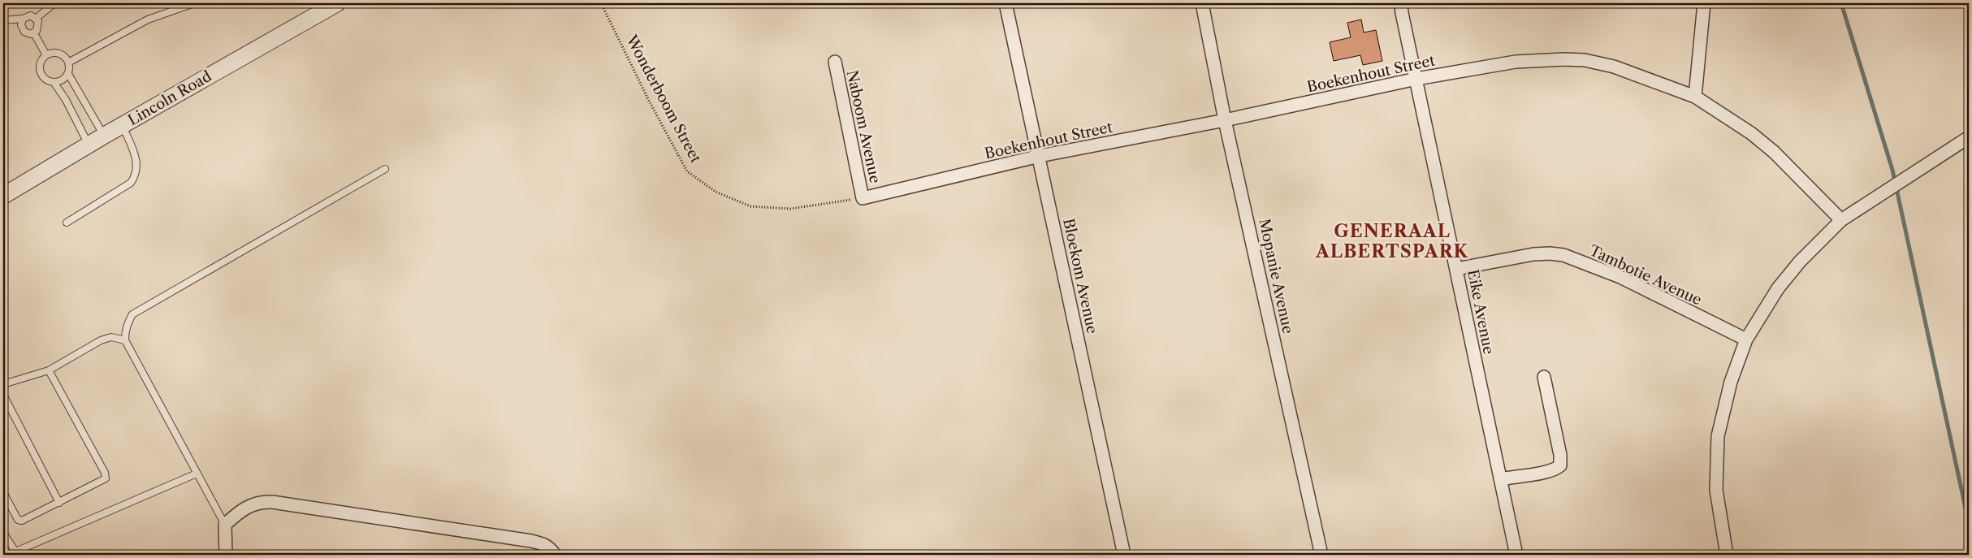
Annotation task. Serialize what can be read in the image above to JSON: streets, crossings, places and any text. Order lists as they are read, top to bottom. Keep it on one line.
{"streets":{"street":["Boekenhout Street","Lincoln Road","Naboom Avenue","Tambotie Avenue","Bloekom Avenue","Mopanie Avenue","Eike Avenue"],"path":["Wonderboom Street"]},"crossings":[["Boekenhout Street","Wonderboom Street"],["Boekenhout Street","Naboom Avenue"],["Boekenhout Street","Bloekom Avenue"],["Boekenhout Street","Mopanie Avenue"],["Boekenhout Street","Eike Avenue"],["Wonderboom Street","Naboom Avenue"],["Tambotie Avenue","Eike Avenue"]],"districts":["GENERAAL ALBERTSPARK"]}
